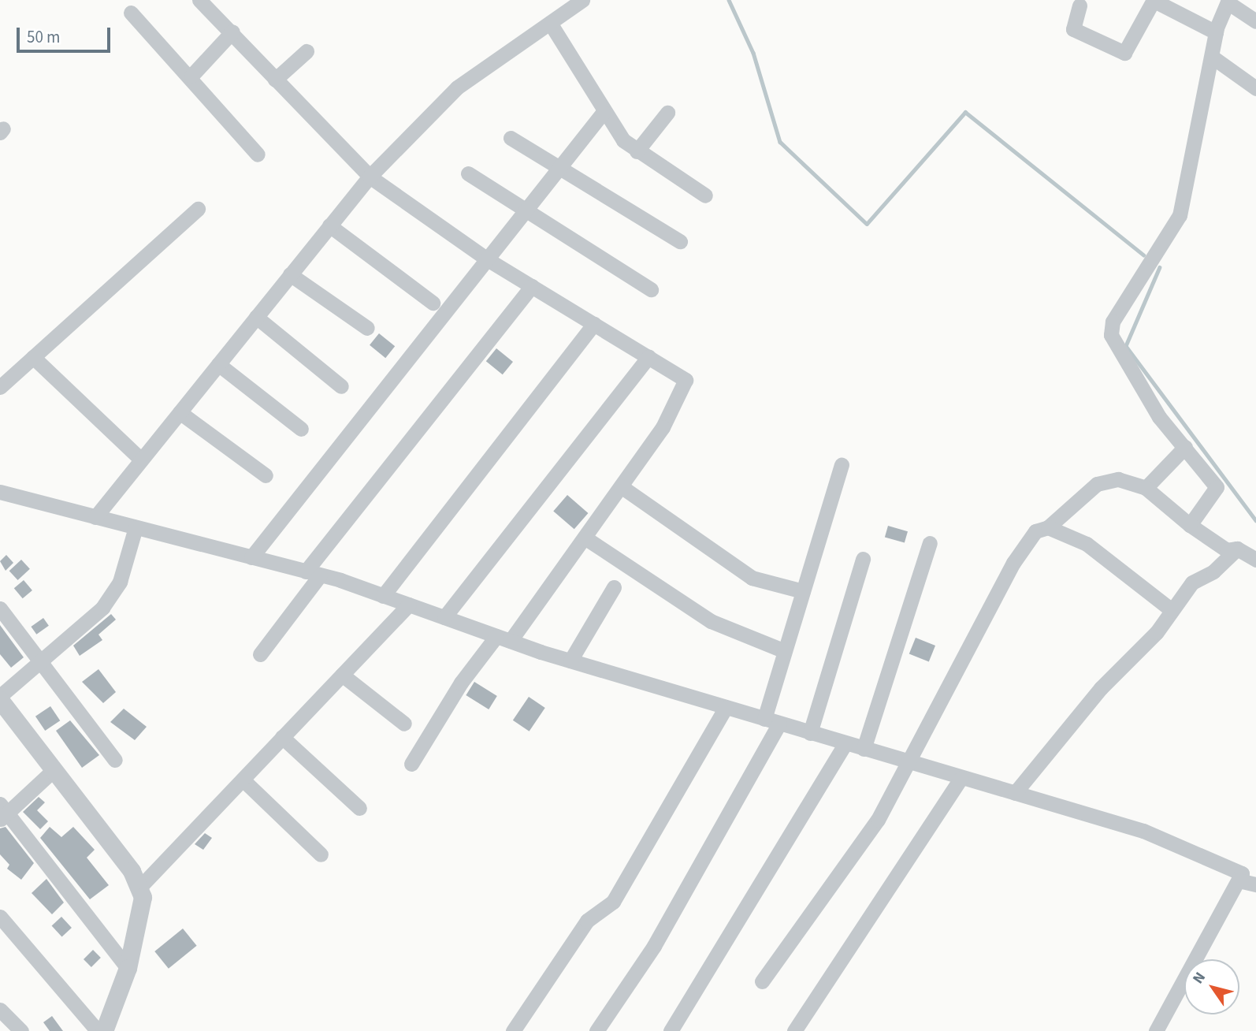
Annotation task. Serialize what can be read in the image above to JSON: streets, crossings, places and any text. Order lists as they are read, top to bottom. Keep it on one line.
{"scale_bar":"50 m","north":"top left"}
